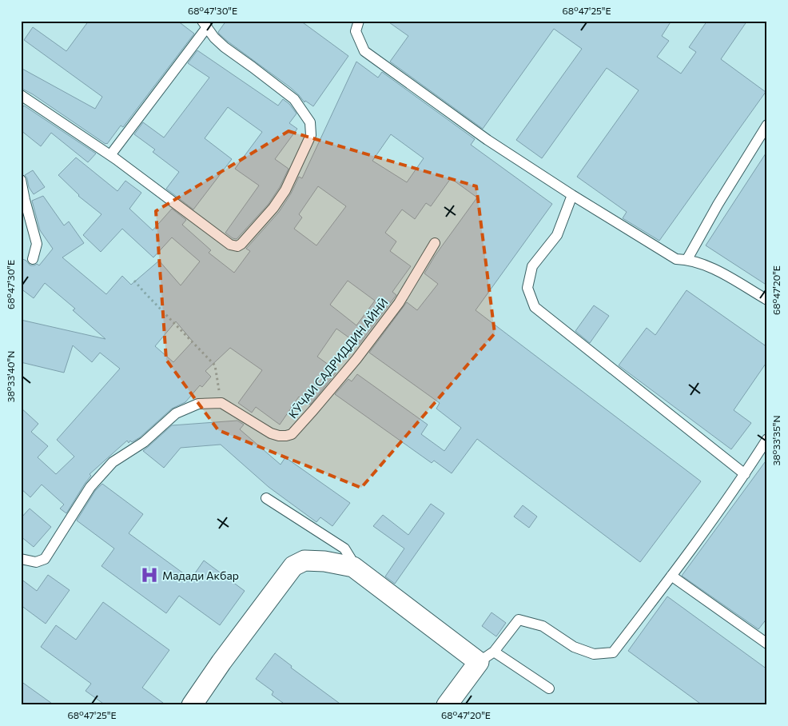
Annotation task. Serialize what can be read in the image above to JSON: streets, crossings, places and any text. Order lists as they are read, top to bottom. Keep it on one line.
{"streets":{"lane":["КӮЧАИ САДРИДДИН АЙНӢ"]},"places":{"hospital":["Мадади Акбар"]},"coordinates":["68°47'30\"E","68°47'25\"E","68°47'20\"E","38°33'40\"N","38°33'35\"N"]}
